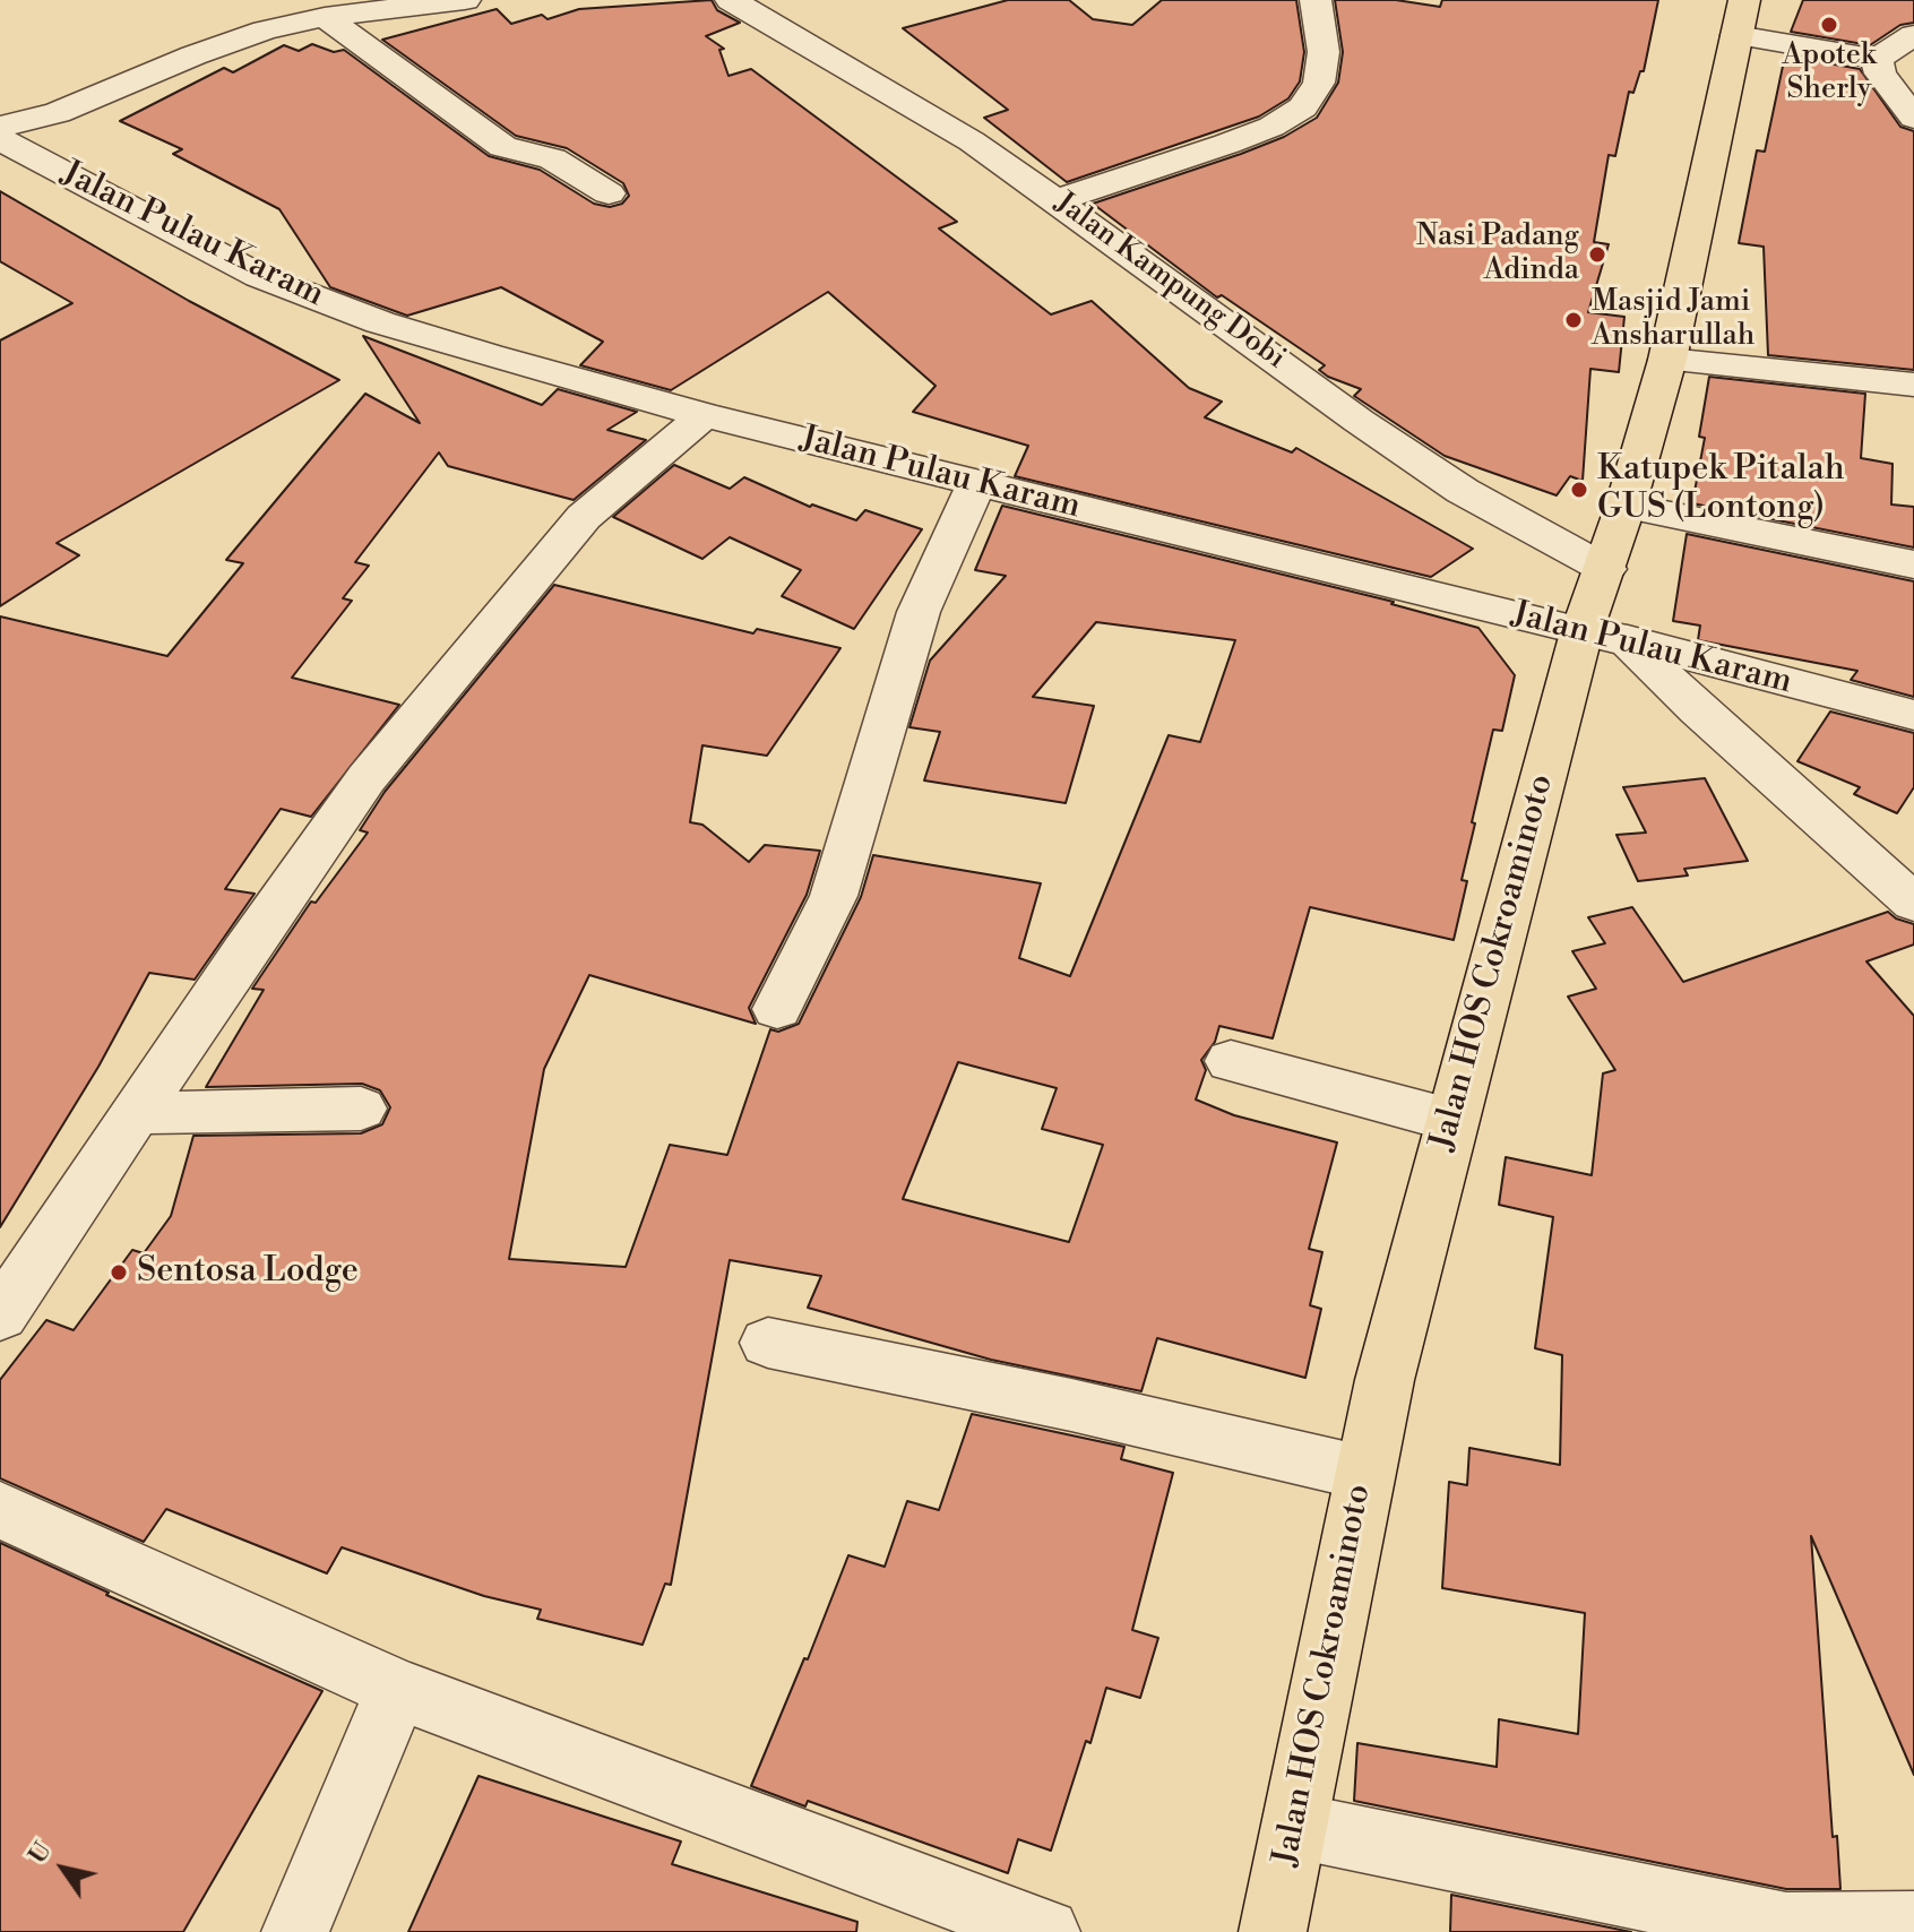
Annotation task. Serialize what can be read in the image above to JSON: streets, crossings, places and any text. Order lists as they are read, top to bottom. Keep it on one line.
{"streets":{"main road":["Jalan HOS Cokroaminoto"],"street":["Jalan Pulau Karam","Jalan Kampung Dobi"]},"crossings":[["Jalan Pulau Karam","Jalan HOS Cokroaminoto"],["Jalan Kampung Dobi","Jalan HOS Cokroaminoto"]],"places":["Apotek Sherly","Nasi Padang Adinda","Masjid Jami Ansharullah","Katupek Pitalah GUS (Lontong)","Sentosa Lodge"],"north":"top left"}
